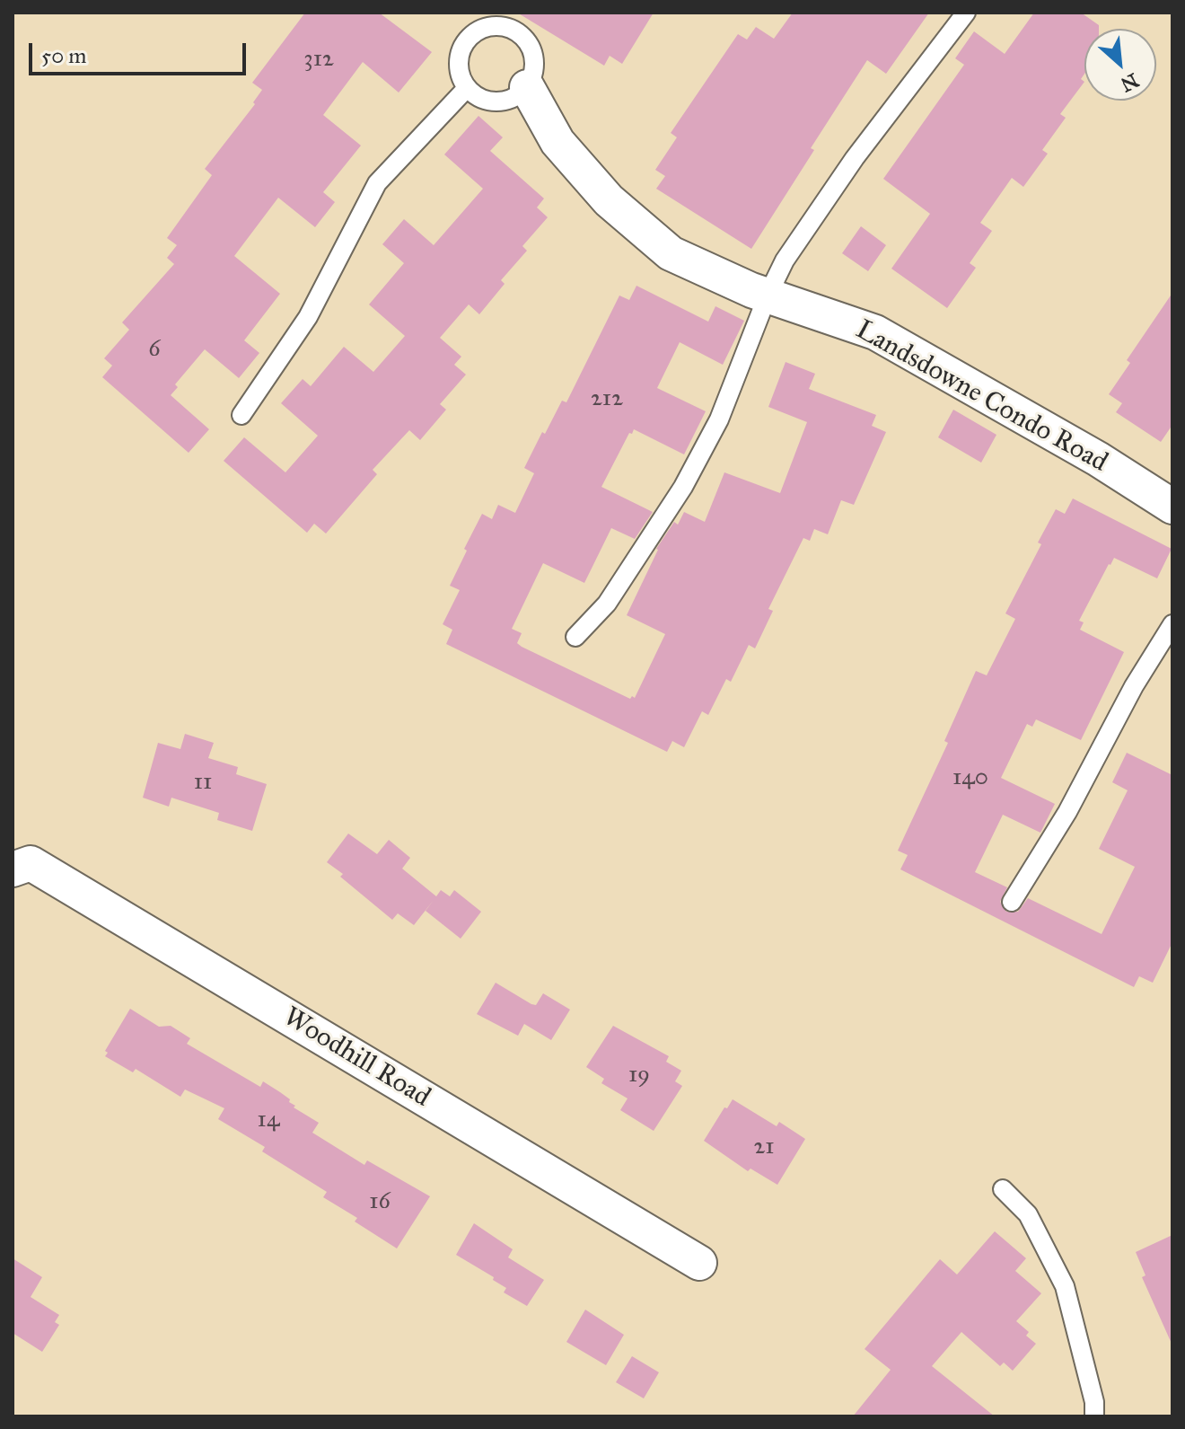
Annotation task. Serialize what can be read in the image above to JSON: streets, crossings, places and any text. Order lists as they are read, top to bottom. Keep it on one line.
{"streets":{"street":["Landsdowne Condo Road","Woodhill Road"]},"house_numbers":["312","6","212","140","11","19","14","21","16"],"scale_bar":"50 m","north":"bottom right"}
